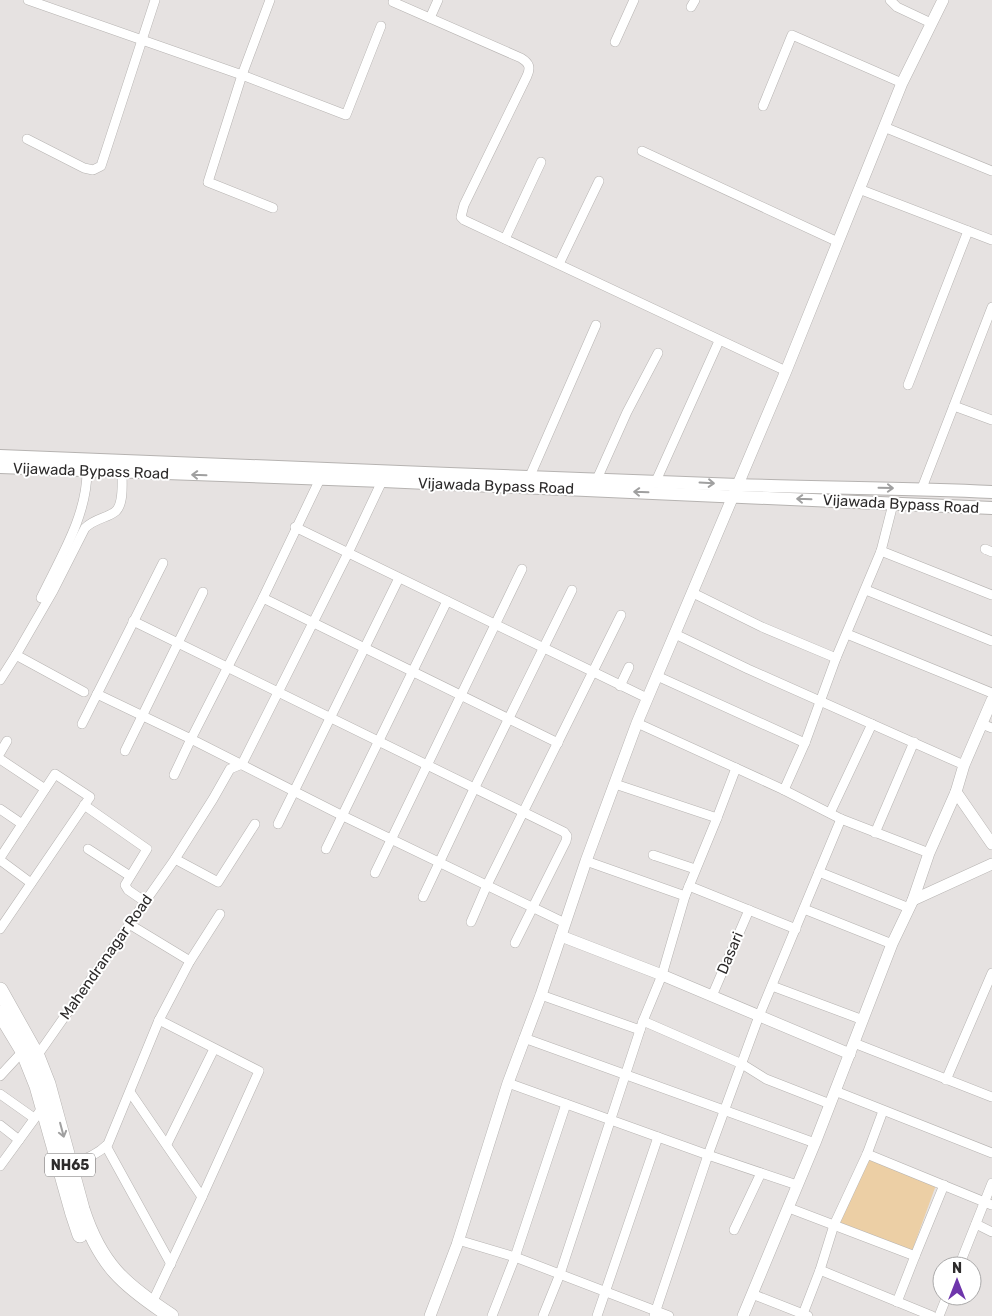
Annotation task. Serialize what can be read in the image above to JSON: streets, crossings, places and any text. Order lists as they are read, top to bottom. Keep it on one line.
{"streets":{"highway":["NH65"],"main road":["Vijawada Bypass Road"],"street":["Dasari","Mahendranagar Road"]},"crossings":[["Mahendranagar Road","NH65"]],"north":"top"}
